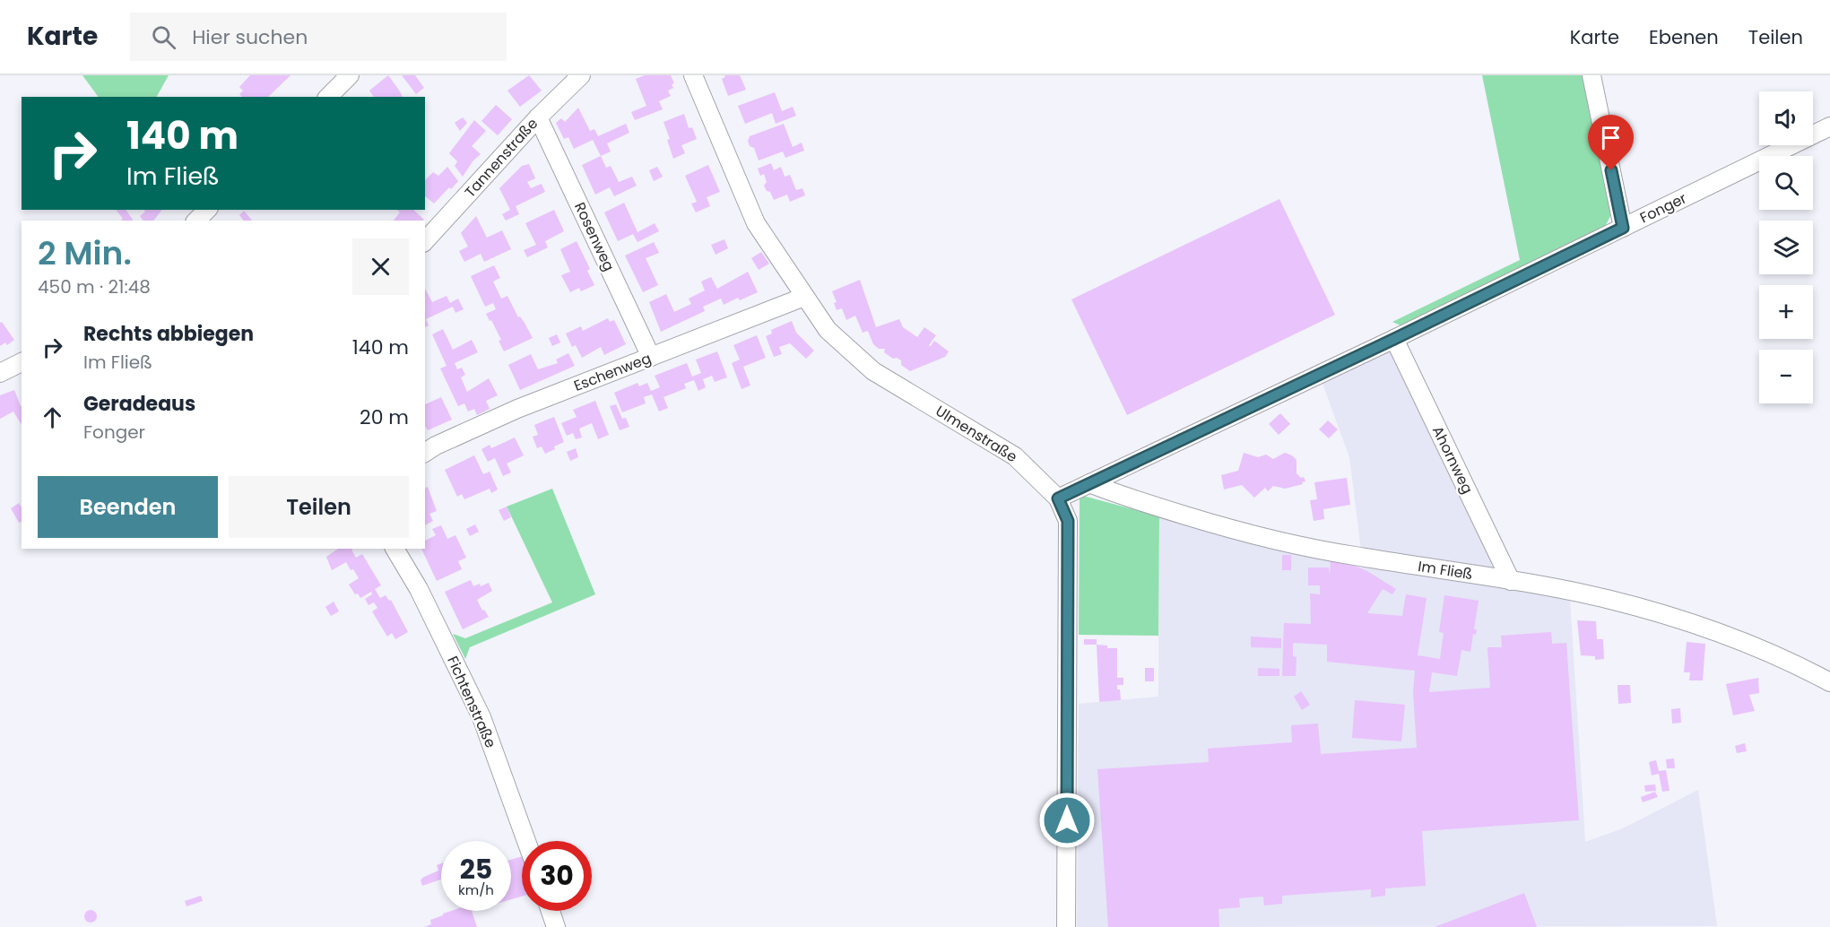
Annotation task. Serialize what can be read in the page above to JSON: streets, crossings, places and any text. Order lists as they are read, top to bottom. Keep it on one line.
{"streets":{"street":["Tannenstraße","Fonger","Rosenweg","Eschenweg","Ulmenstraße","Ahornweg","Im Fließ","Fichtenstraße"]},"crossings":[["Tannenstraße","Rosenweg"],["Fonger","Ahornweg"],["Fonger","Im Fließ"],["Rosenweg","Eschenweg"],["Eschenweg","Ulmenstraße"],["Ahornweg","Im Fließ"]],"page":{"header":"Karte","search":"Hier suchen","nav":["Karte","Ebenen","Teilen"],"map_buttons":["+","−"],"turn":["140 m","Im Fließ"],"heading":["2 Min.","450 m · 21:48"],"list":[{"name":"Rechts abbiegen","note":"Im Fließ","value":"140 m"},{"name":"Geradeaus","note":"Fonger","value":"20 m"}],"buttons":["Beenden","Teilen"],"speed":"25 km/h","limit":"30"}}
